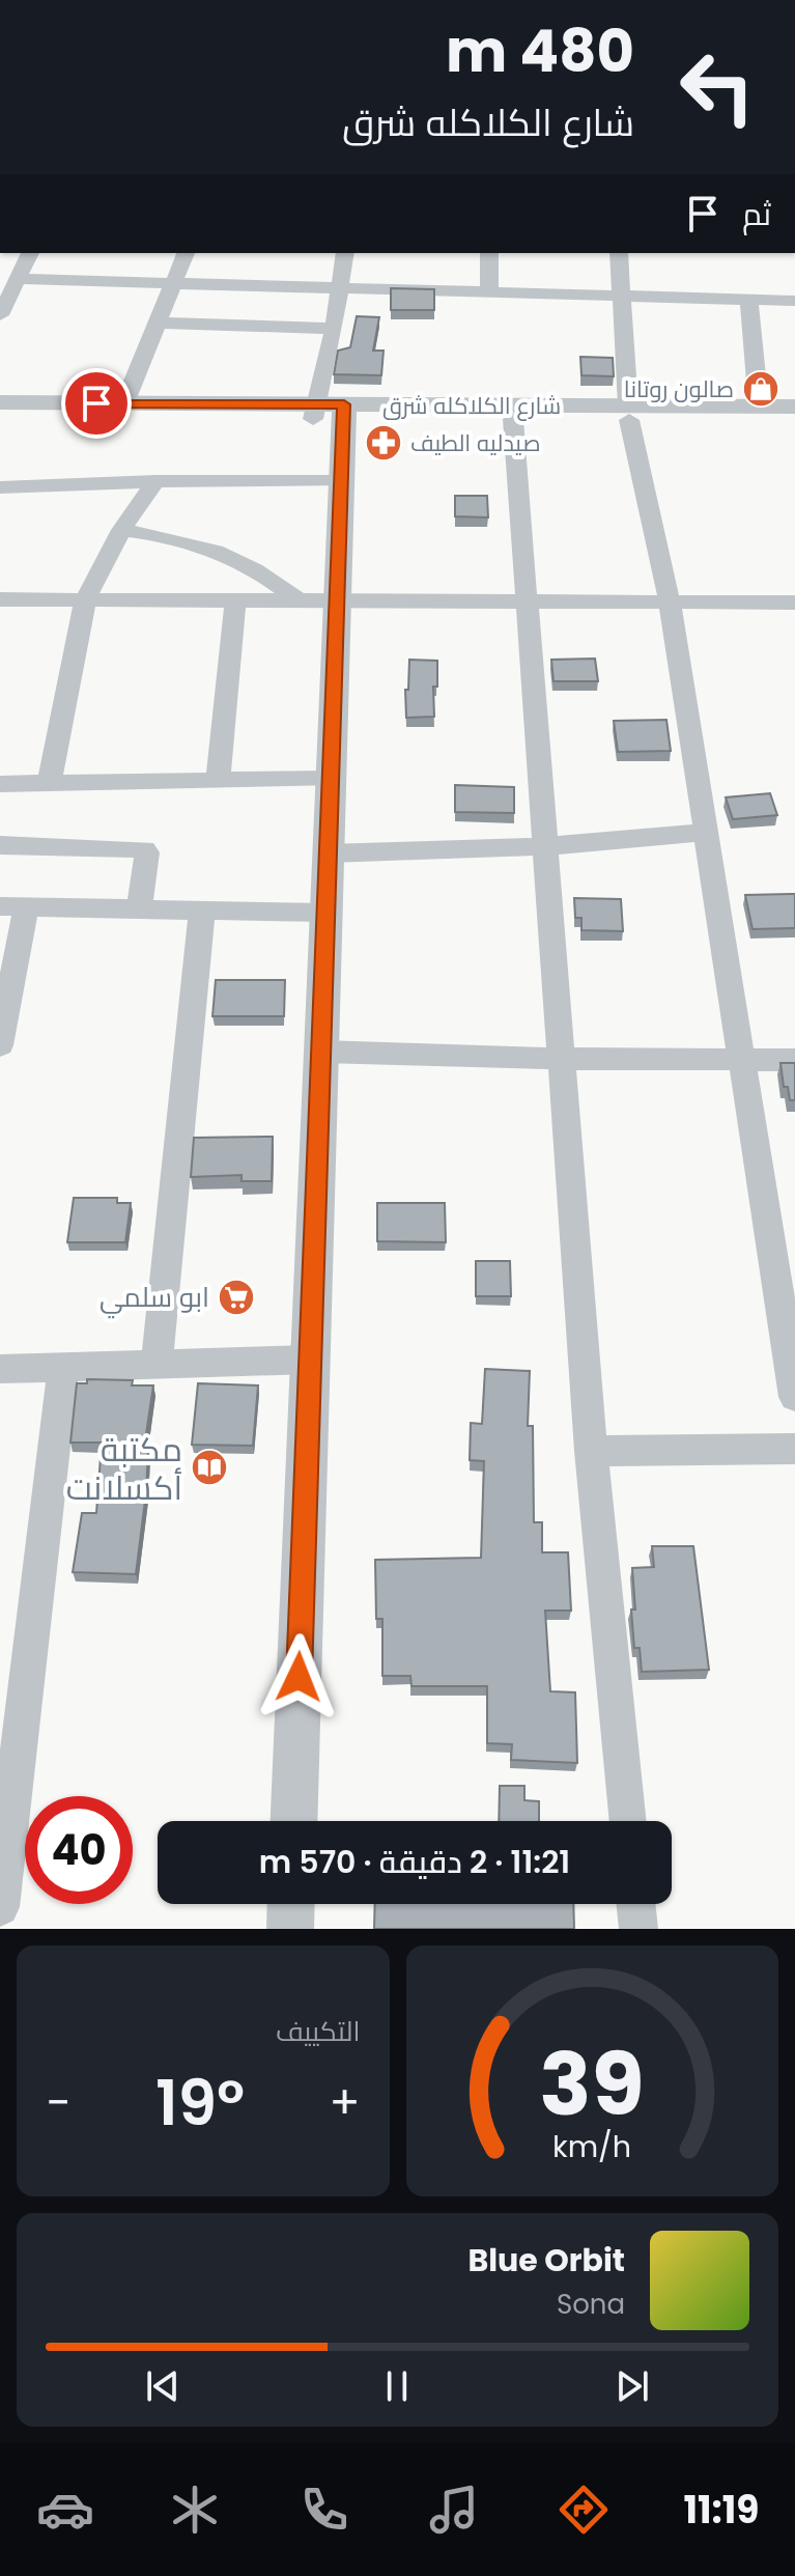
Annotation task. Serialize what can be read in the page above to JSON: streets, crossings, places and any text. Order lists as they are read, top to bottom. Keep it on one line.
{"streets":{"street":["شارع الكلاكله شرق"]},"places":{"shop":["صالون روتانا"],"pharmacy":["صيدليه الطيف"],"supermarket":["ابو سلمي"],"library":["مكتبة أكسلانت"]},"page":{"turn":["480 m","شارع الكلاكله شرق"],"then":"ثم","limit":"40","trip":"11:21 · 2 دقيقة · 570 m","tile":"التكييف","heat":["−","19°","+"],"song":["Blue Orbit","Sona"],"tabs":"11:19","gauge":["39","km/h"]}}
